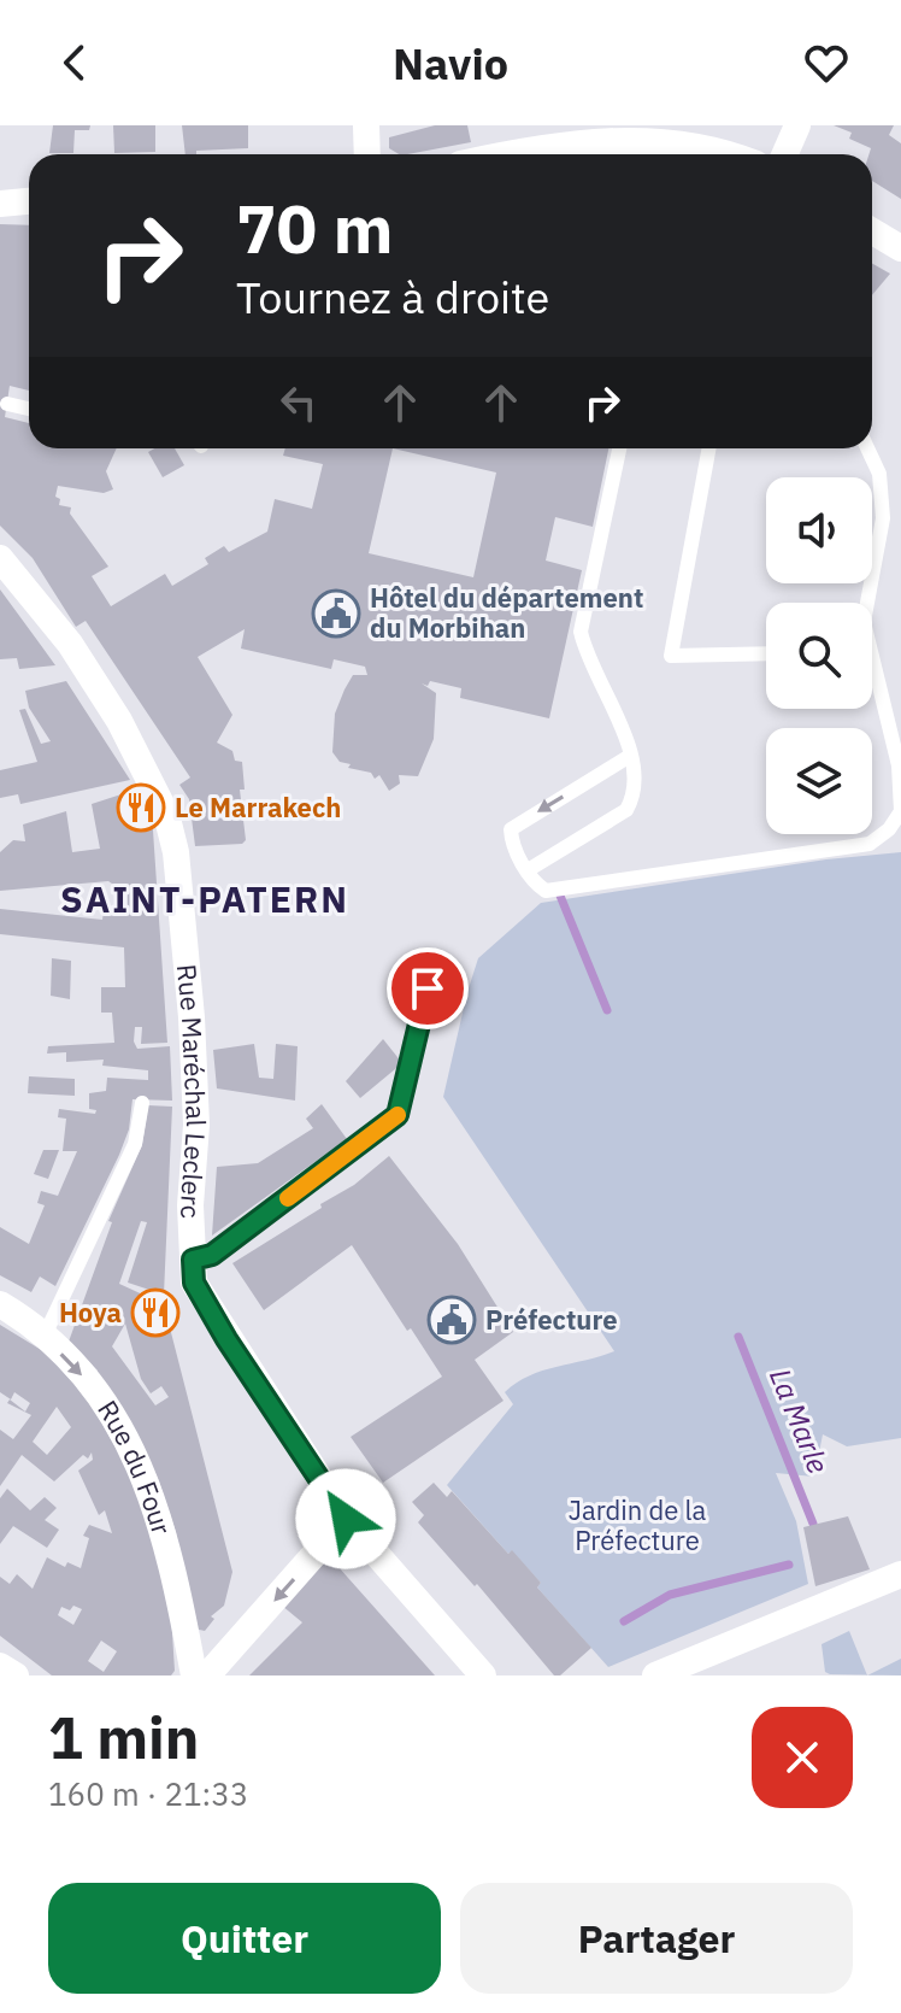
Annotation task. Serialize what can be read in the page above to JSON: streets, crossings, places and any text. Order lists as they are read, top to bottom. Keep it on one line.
{"streets":{"street":["Rue Maréchal Leclerc","Rue du Four"]},"one_way":["Rue du Four"],"districts":["SAINT-PATERN"],"water":["La Marle"],"parks":["Jardin de la Préfecture"],"places":{"public building":["Hôtel du département du Morbihan","Préfecture"],"restaurant":["Le Marrakech","Hoya"]},"page":{"header":"Navio","turn":["70 m","Tournez à droite"],"heading":["1 min","160 m · 21:33"],"buttons":["Quitter","Partager"]}}
